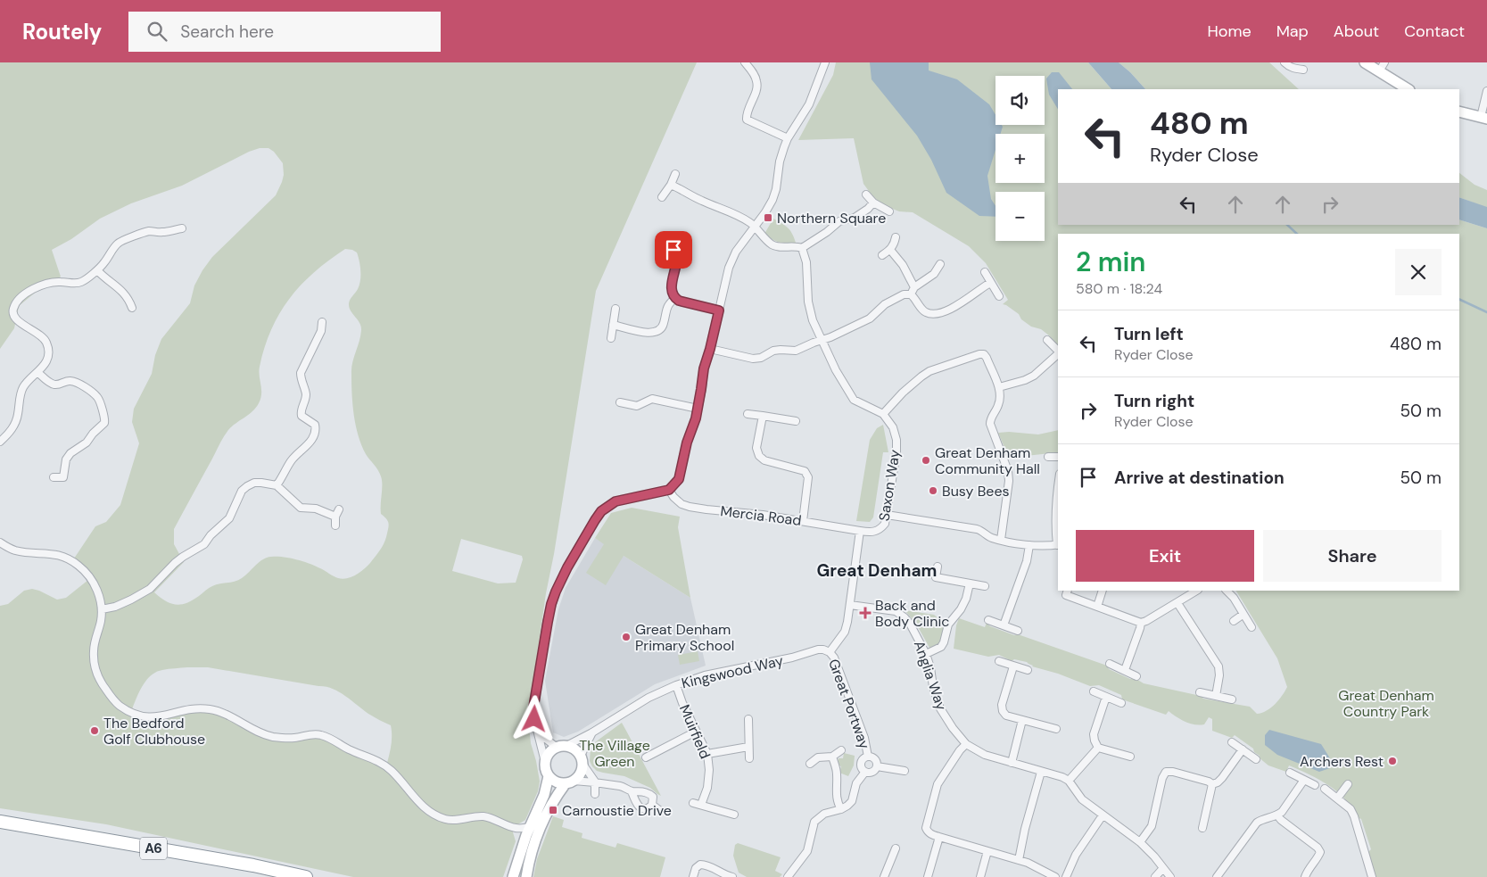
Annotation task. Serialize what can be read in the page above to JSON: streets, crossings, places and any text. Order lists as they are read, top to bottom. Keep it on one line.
{"streets":{"highway":["A6"],"street":["Saxon Way","Mercia Road","Kingswood Way","Anglia Way","Great Portway","Muirfield"]},"crossings":[["Saxon Way","Mercia Road"],["Saxon Way","Kingswood Way"],["Saxon Way","Anglia Way"],["Saxon Way","Great Portway"],["Kingswood Way","Great Portway"],["Kingswood Way","Muirfield"]],"districts":["Great Denham"],"parks":["Great Denham Country Park","The Village Green"],"places":{"transit":["Northern Square","Carnoustie Drive"],"other":["Great Denham Community Hall","Busy Bees","Great Denham Primary School","The Bedford Golf Clubhouse","Archers Rest"],"health":["Back and Body Clinic"]},"page":{"header":"Routely","search":"Search here","nav":["Home","Map","About","Contact"],"map_buttons":["+","−"],"turn":["480 m","Ryder Close"],"heading":["2 min","580 m · 18:24"],"list":[{"name":"Turn left","note":"Ryder Close","value":"480 m"},{"name":"Turn right","note":"Ryder Close","value":"50 m"},{"name":"Arrive at destination","value":"50 m"}],"buttons":["Exit","Share"]}}
